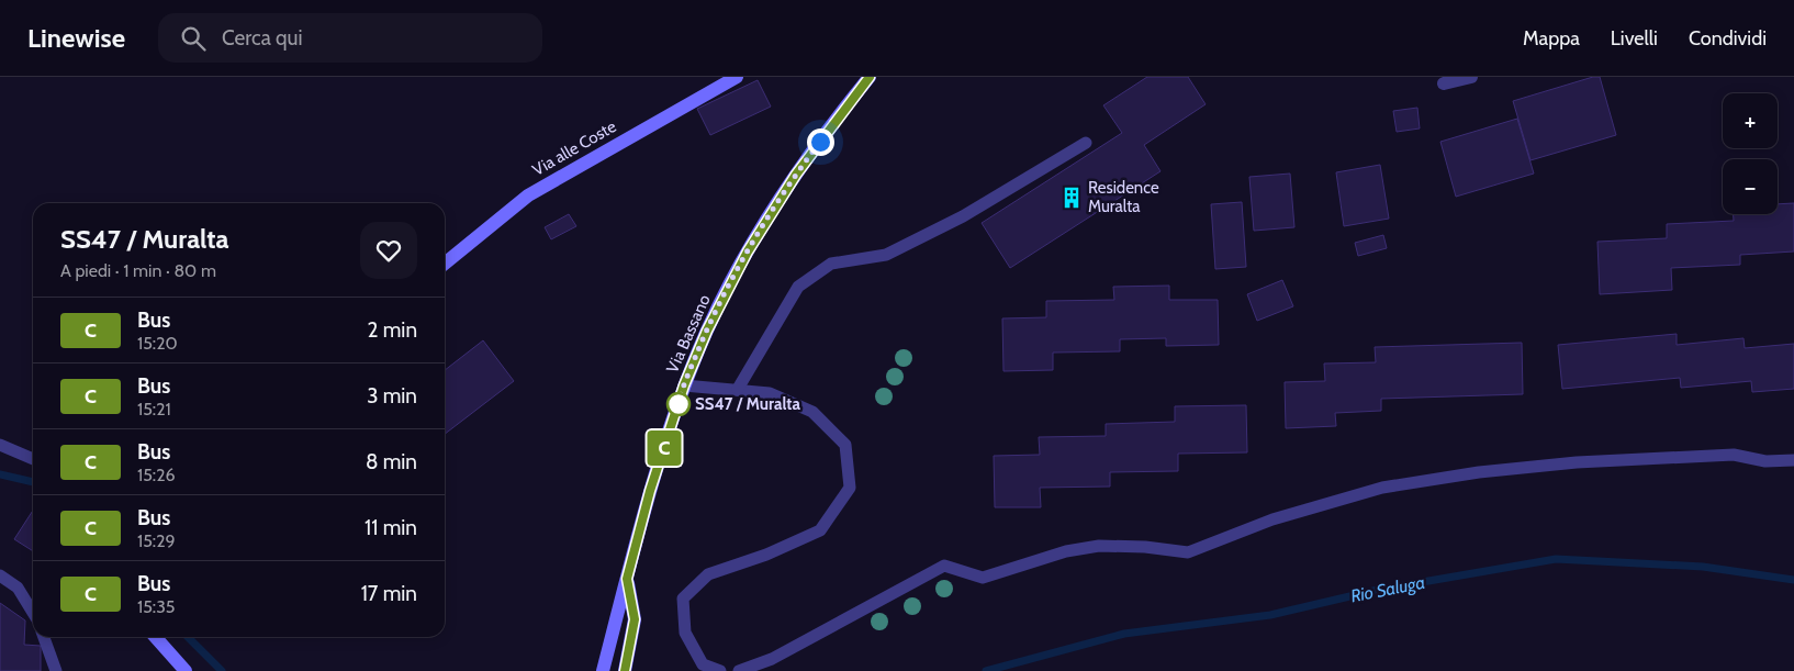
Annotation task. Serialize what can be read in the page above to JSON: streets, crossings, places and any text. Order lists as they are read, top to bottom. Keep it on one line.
{"streets":{"main road":["Via alle Coste","Via Bassano"]},"water":["Rio Saluga"],"places":{"building":["Residence Muralta"],"other":["SS47 / Muralta"]},"lines":["bus line C"],"page":{"header":"Linewise","search":"Cerca qui","nav":["Mappa","Livelli","Condividi"],"on_map":"C","map_buttons":["+","−"],"heading":["SS47 / Muralta","A piedi · 1 min · 80 m"],"list":[{"mark":"C","name":"Bus","note":"15:20","value":"2 min"},{"mark":"C","name":"Bus","note":"15:21","value":"3 min"},{"mark":"C","name":"Bus","note":"15:26","value":"8 min"},{"mark":"C","name":"Bus","note":"15:29","value":"11 min"},{"mark":"C","name":"Bus","note":"15:35","value":"17 min"}]}}
